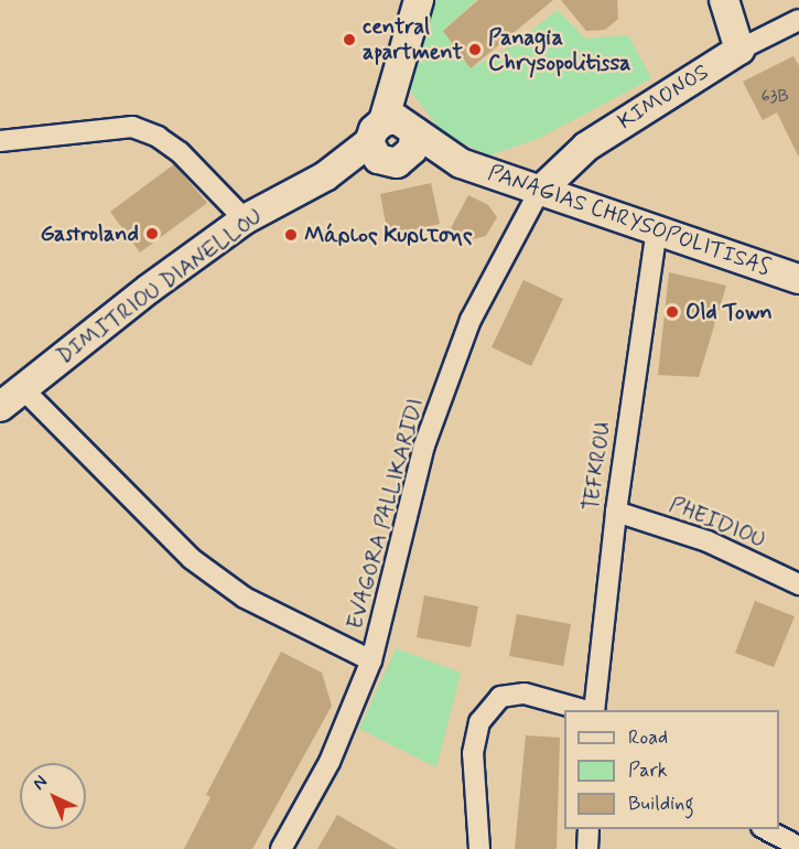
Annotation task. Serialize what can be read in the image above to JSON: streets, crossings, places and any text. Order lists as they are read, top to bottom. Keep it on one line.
{"streets":{"street":["KIMONOS","PANAGIAS CHRYSOPOLITISAS","DIMITRIOU DIANELLOU","TEFKROU","EVAGORA PALLIKARIDI","PHEIDIOU"]},"crossings":[["KIMONOS","PANAGIAS CHRYSOPOLITISAS"],["KIMONOS","EVAGORA PALLIKARIDI"],["PANAGIAS CHRYSOPOLITISAS","DIMITRIOU DIANELLOU"],["PANAGIAS CHRYSOPOLITISAS","TEFKROU"],["PANAGIAS CHRYSOPOLITISAS","EVAGORA PALLIKARIDI"],["TEFKROU","PHEIDIOU"]],"places":["central apartment","Panagia Chrysopolitissa","Gastroland","Μάριος Κυριτσης","Old Town"],"house_numbers":["63B"],"legend":["Road","Park","Building"],"north":"top left"}
